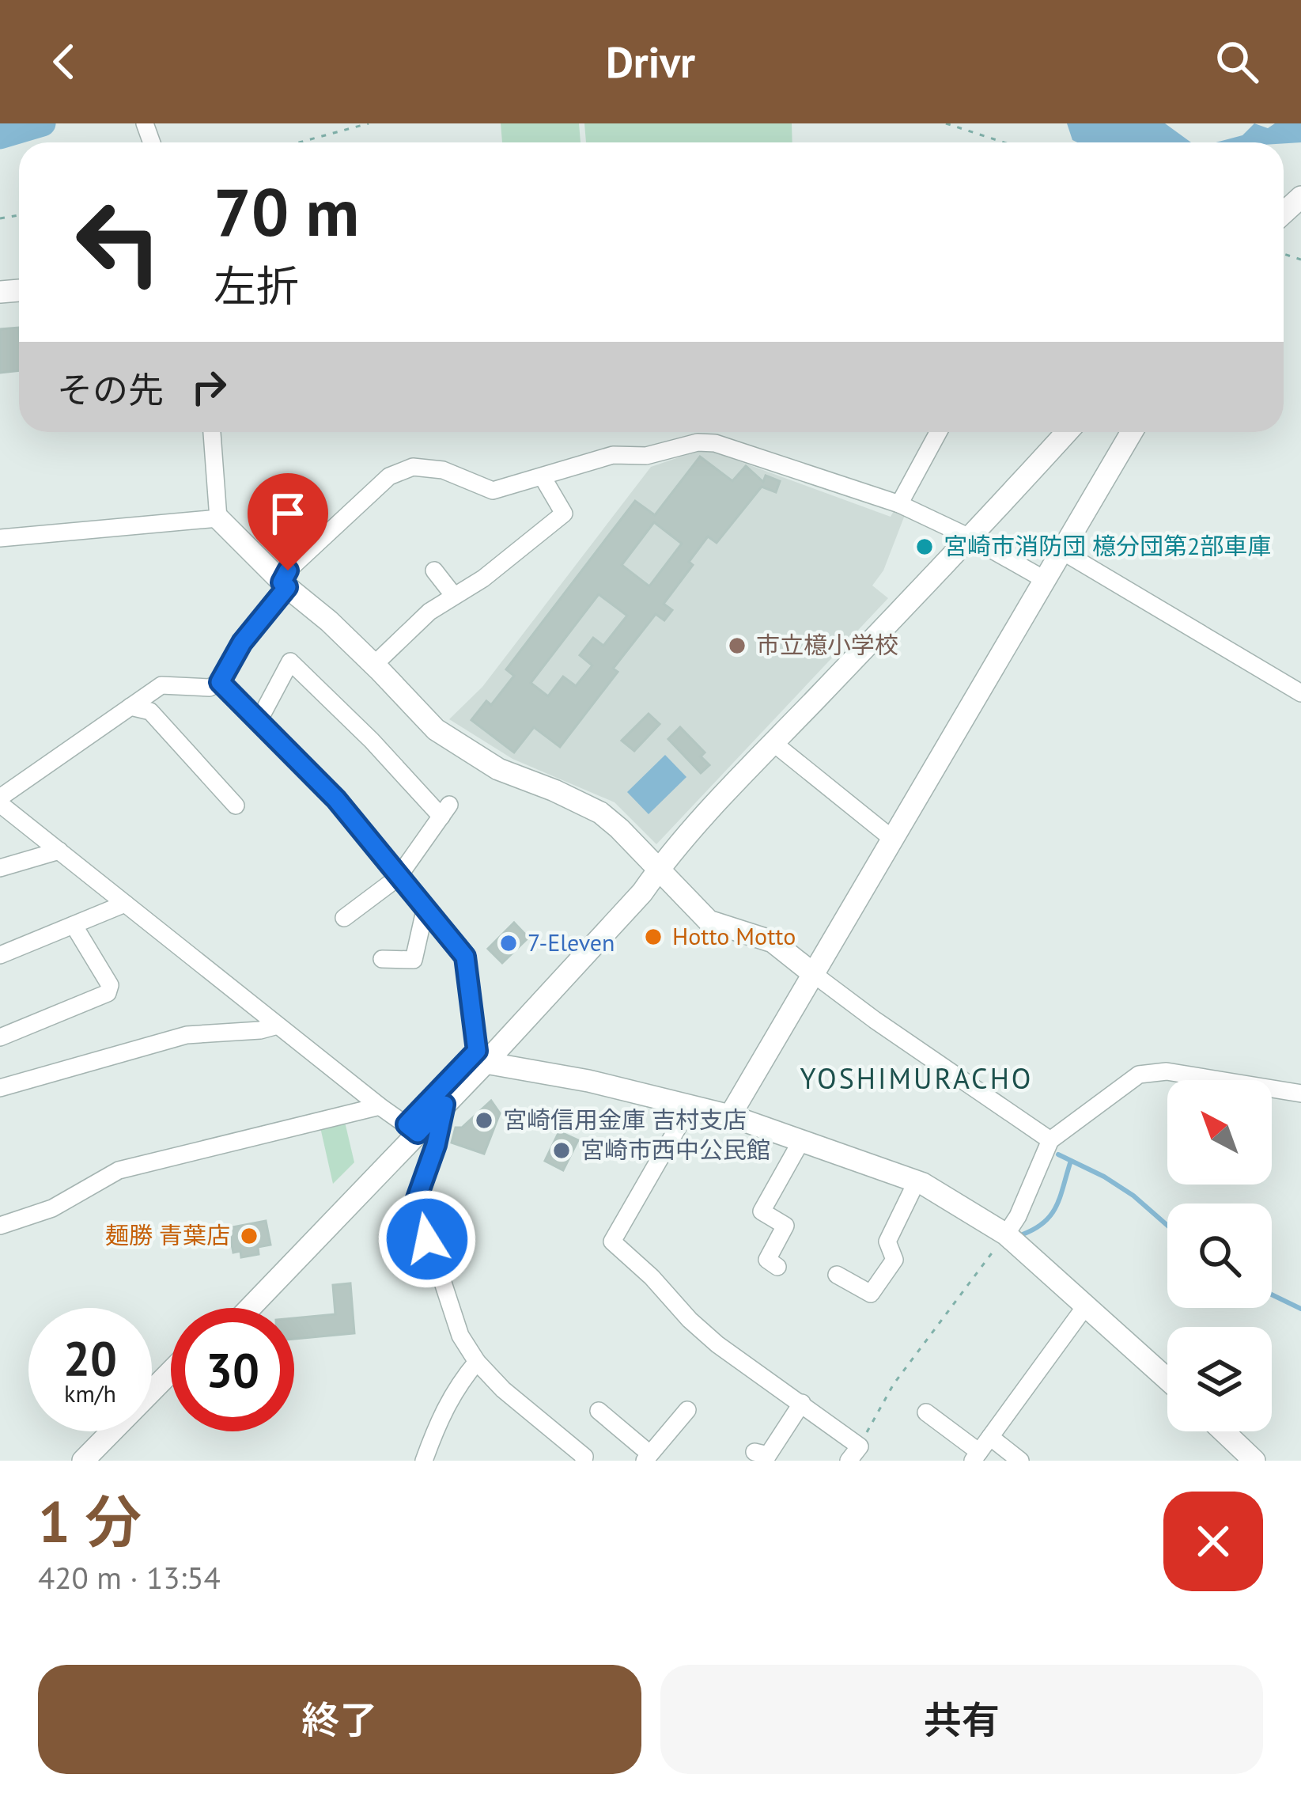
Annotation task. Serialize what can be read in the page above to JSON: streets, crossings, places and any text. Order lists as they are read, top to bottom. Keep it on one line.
{"districts":["YOSHIMURACHO"],"places":["宮崎市消防団 檍分団第2部車庫","市立檍小学校","Hotto Motto","7-Eleven","宮崎信用金庫 吉村支店","宮崎市西中公民館","麺勝 青葉店"],"north":"top left","page":{"header":"Drivr","turn":["70 m","左折"],"then":"その先","speed":"20 km/h","limit":"30","heading":["1 分","420 m · 13:54"],"buttons":["終了","共有"]}}
